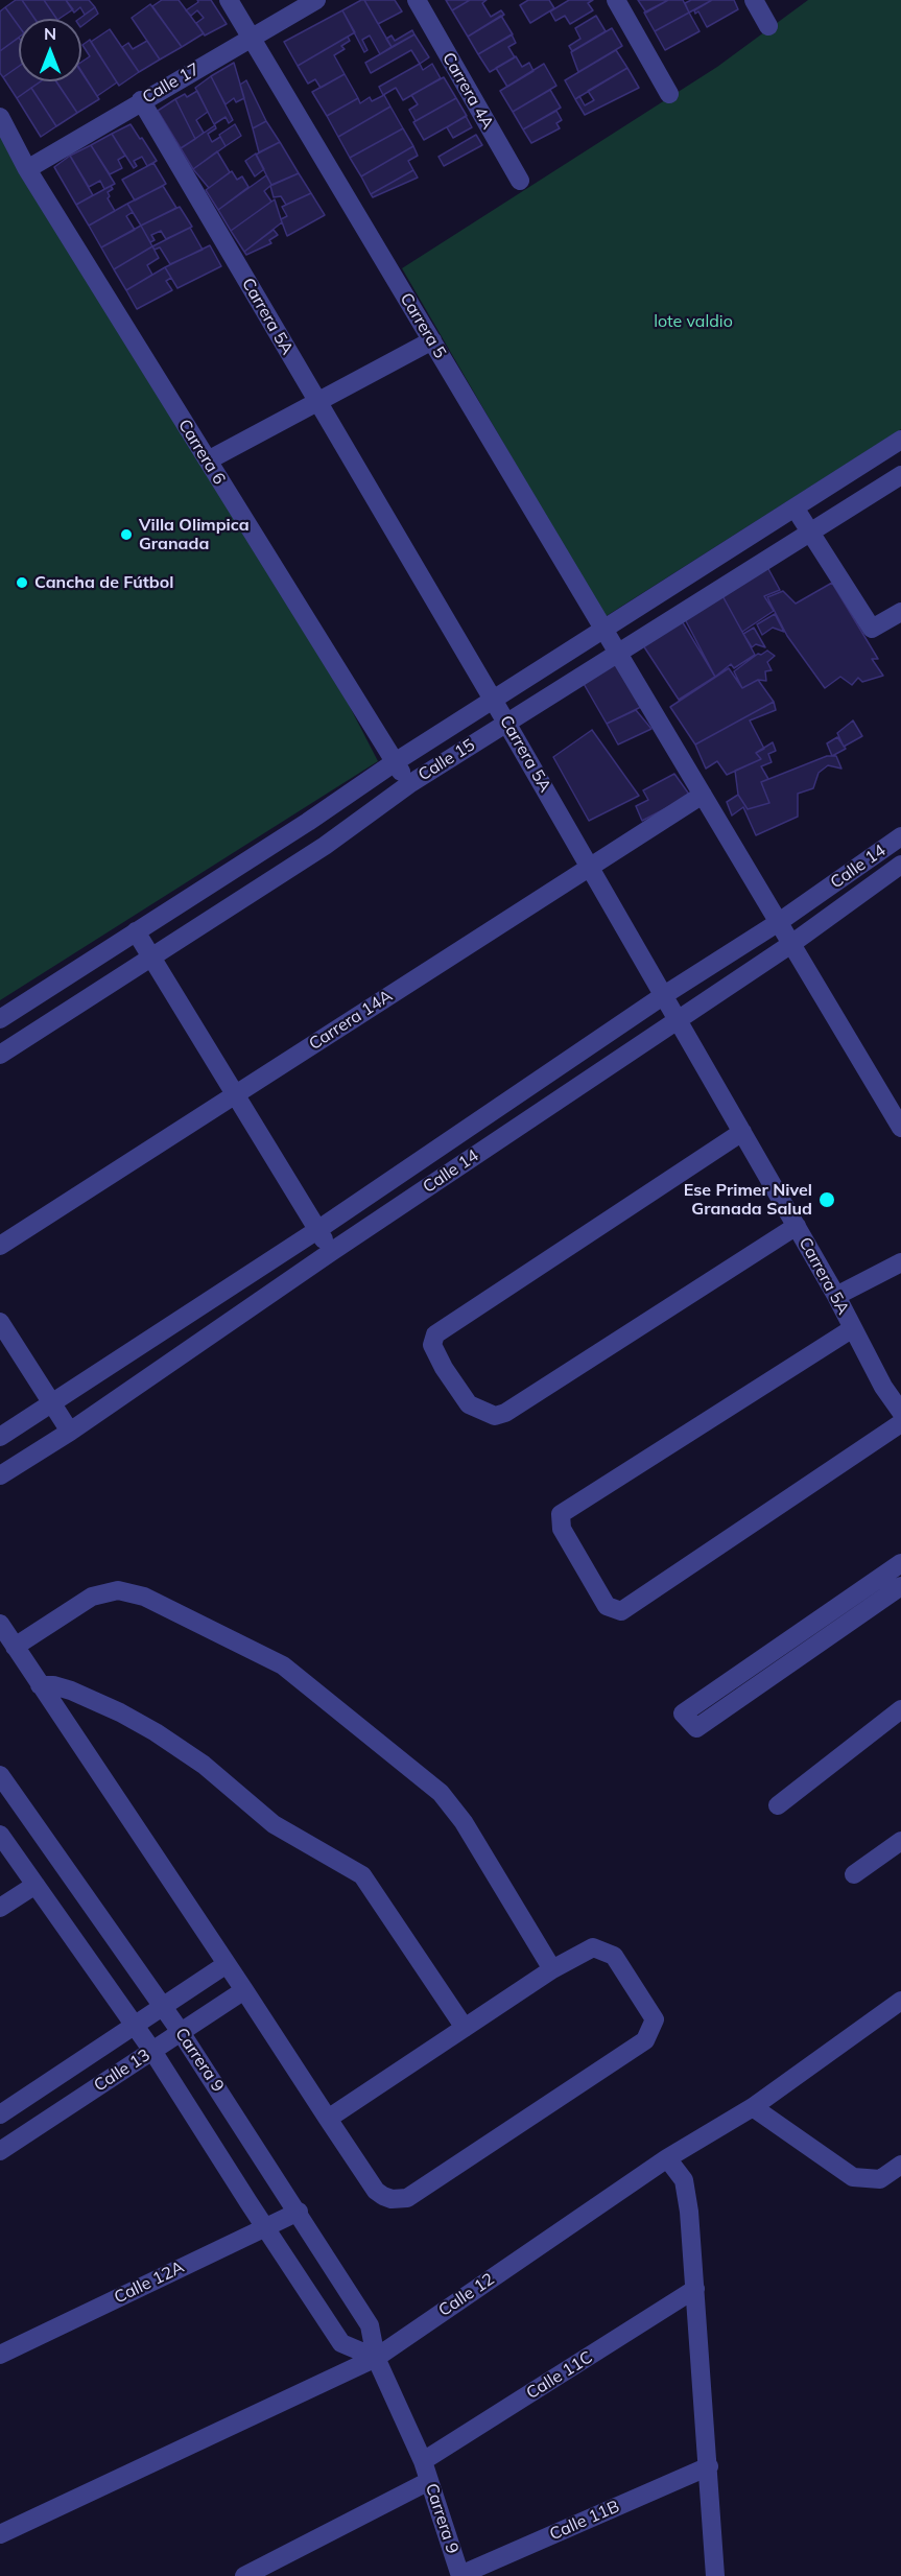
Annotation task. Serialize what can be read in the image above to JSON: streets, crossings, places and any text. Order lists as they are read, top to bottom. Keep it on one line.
{"streets":{"street":["Calle 17","Carrera 4A","Carrera 5A","Carrera 5","Carrera 6","Calle 15","Calle 14","Carrera 14A","Carrera 9","Calle 13","Calle 12A","Calle 12","Calle 11C","Calle 11B"]},"crossings":[["Calle 17","Carrera 5A"],["Calle 17","Carrera 5"],["Calle 17","Carrera 6"],["Carrera 5A","Calle 15"],["Carrera 5A","Calle 14"],["Carrera 5A","Carrera 14A"],["Carrera 5","Calle 15"],["Carrera 5","Calle 14"],["Carrera 5","Carrera 14A"],["Carrera 6","Calle 15"],["Carrera 9","Calle 13"],["Carrera 9","Calle 12A"],["Carrera 9","Calle 12"],["Carrera 9","Calle 11C"],["Carrera 9","Calle 11B"]],"parks":["lote valdio"],"places":["Villa Olimpica Granada","Cancha de Fútbol","Ese Primer Nivel Granada Salud"],"north":"top"}
